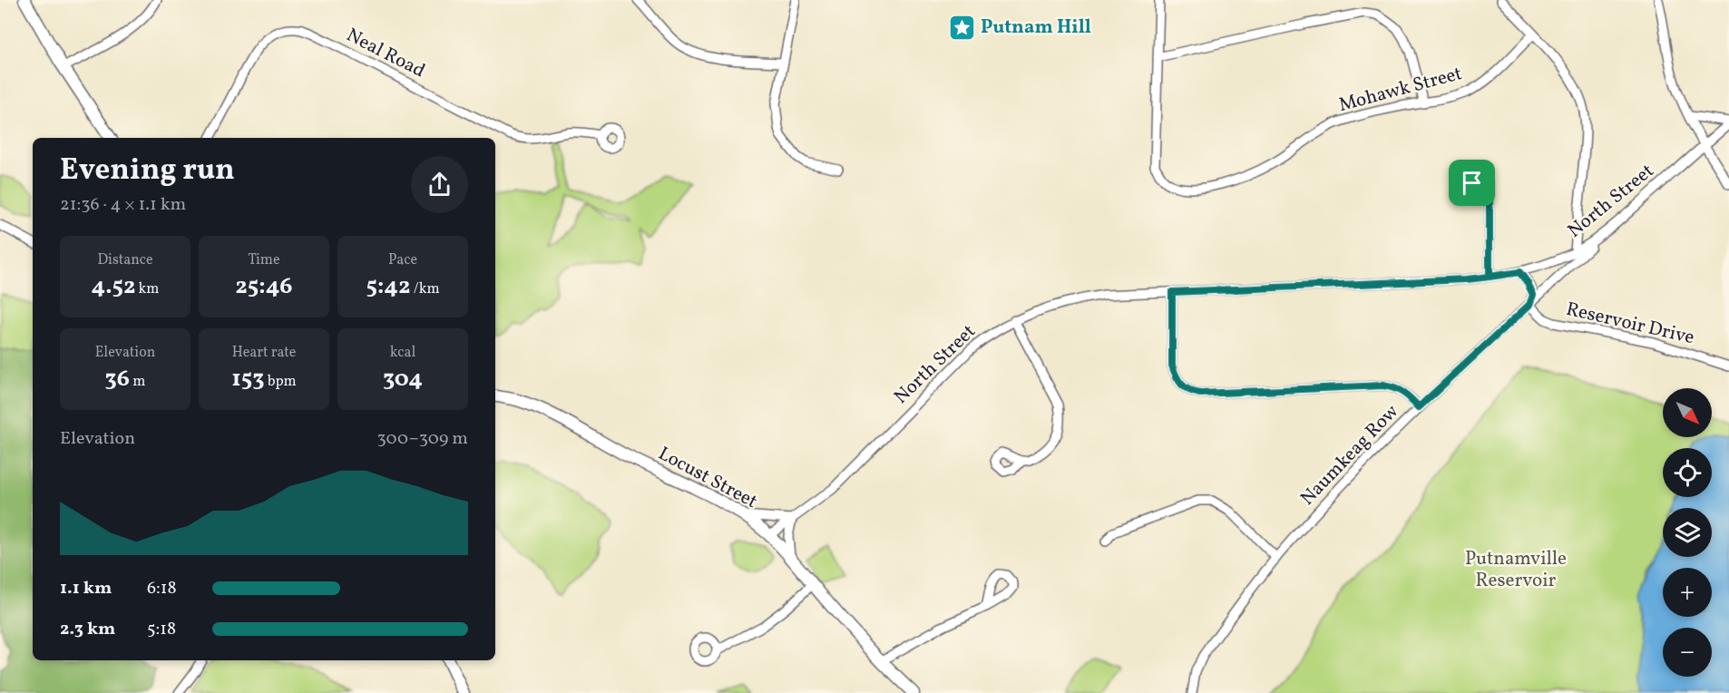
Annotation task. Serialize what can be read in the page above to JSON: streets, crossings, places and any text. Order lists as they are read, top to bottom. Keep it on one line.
{"streets":{"main road":["Locust Street"],"street":["Neal Road","Mohawk Street","North Street","Reservoir Drive","Naumkeag Row"]},"crossings":[["North Street","Naumkeag Row"],["North Street","Locust Street"],["Reservoir Drive","Naumkeag Row"]],"parks":["Putnamville Reservoir"],"places":{"place":["Putnam Hill"]},"north":"bottom right","page":{"heading":["Evening run","21:36 · 4 × 1.1 km"],"stats":[["Distance","4.52 km"],["Time","25:46"],["Pace","5:42 /km"],["Elevation","36 m"],["Heart rate","153 bpm"],["kcal","304"]],"map_buttons":["+","−"],"chart":["Elevation","300–309 m"],"list":[{"name":"1.1 km","note":"6:18"},{"name":"2.3 km","note":"5:18"}]}}
